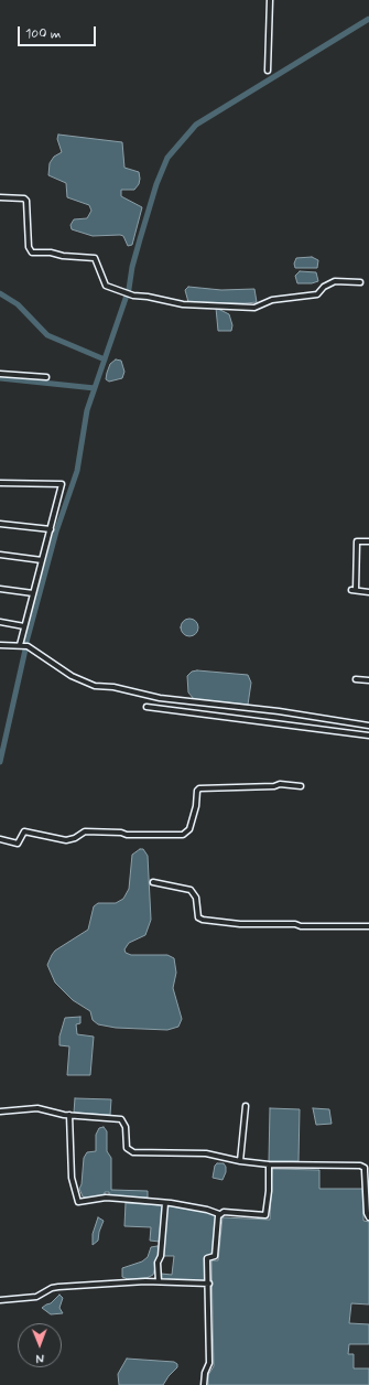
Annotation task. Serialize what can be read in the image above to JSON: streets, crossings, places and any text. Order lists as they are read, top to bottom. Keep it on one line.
{"scale_bar":"100 m","north":"bottom"}
